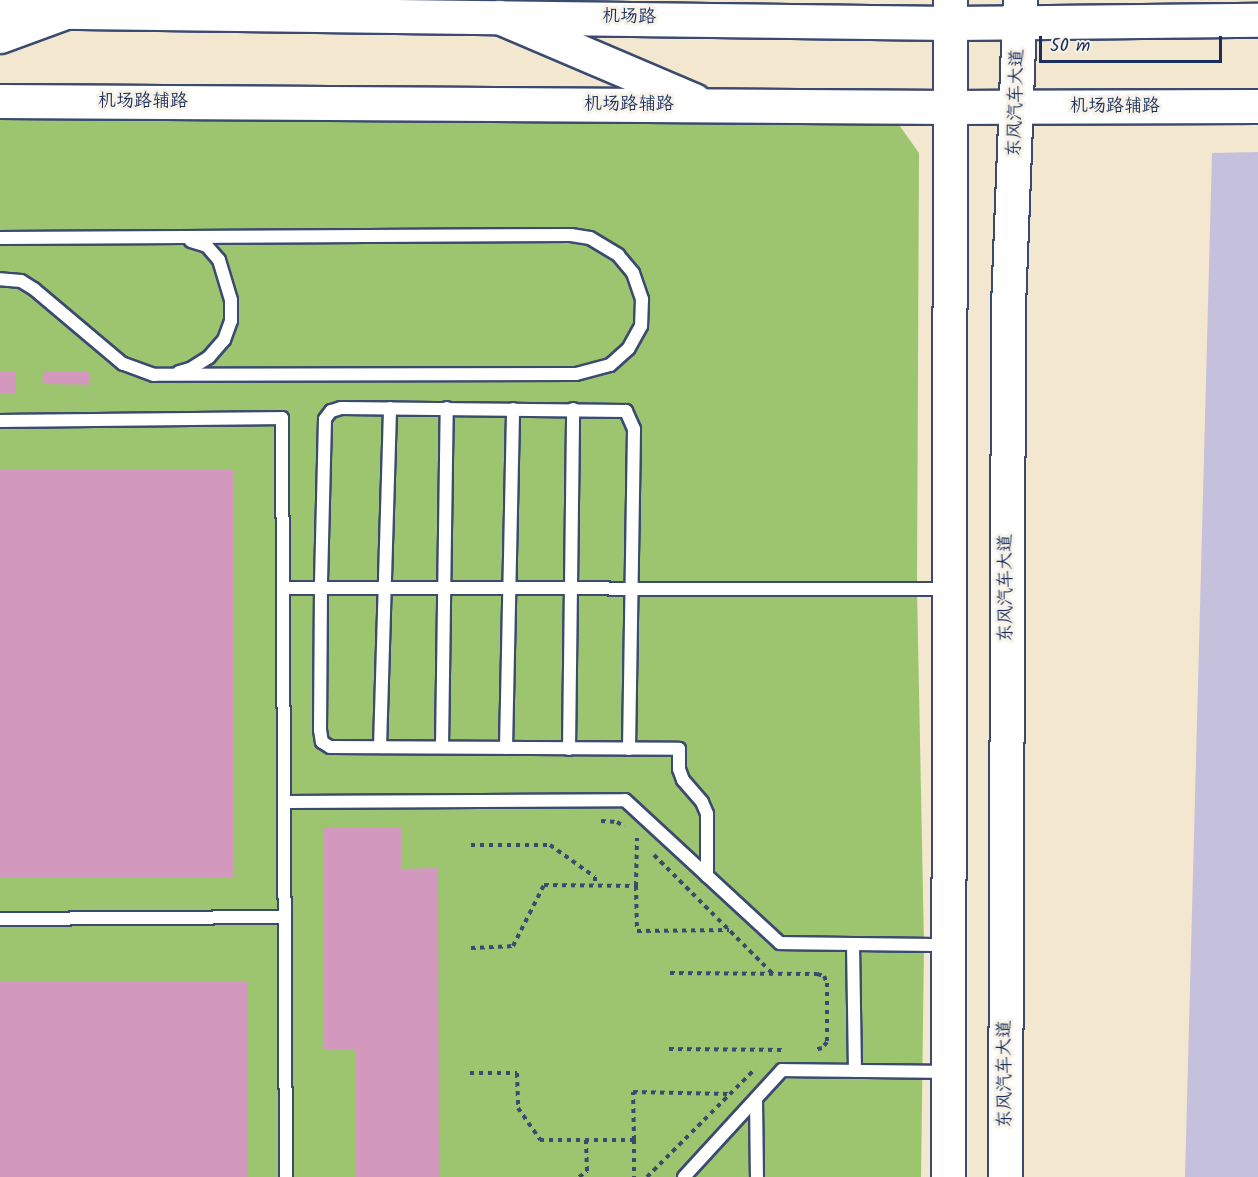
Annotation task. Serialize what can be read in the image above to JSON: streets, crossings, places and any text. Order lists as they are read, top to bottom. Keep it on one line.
{"streets":{"main road":["机场路","机场路辅路","东风汽车大道"]},"crossings":[["机场路","东风汽车大道"],["机场路辅路","东风汽车大道"]],"scale_bar":"50 m"}
